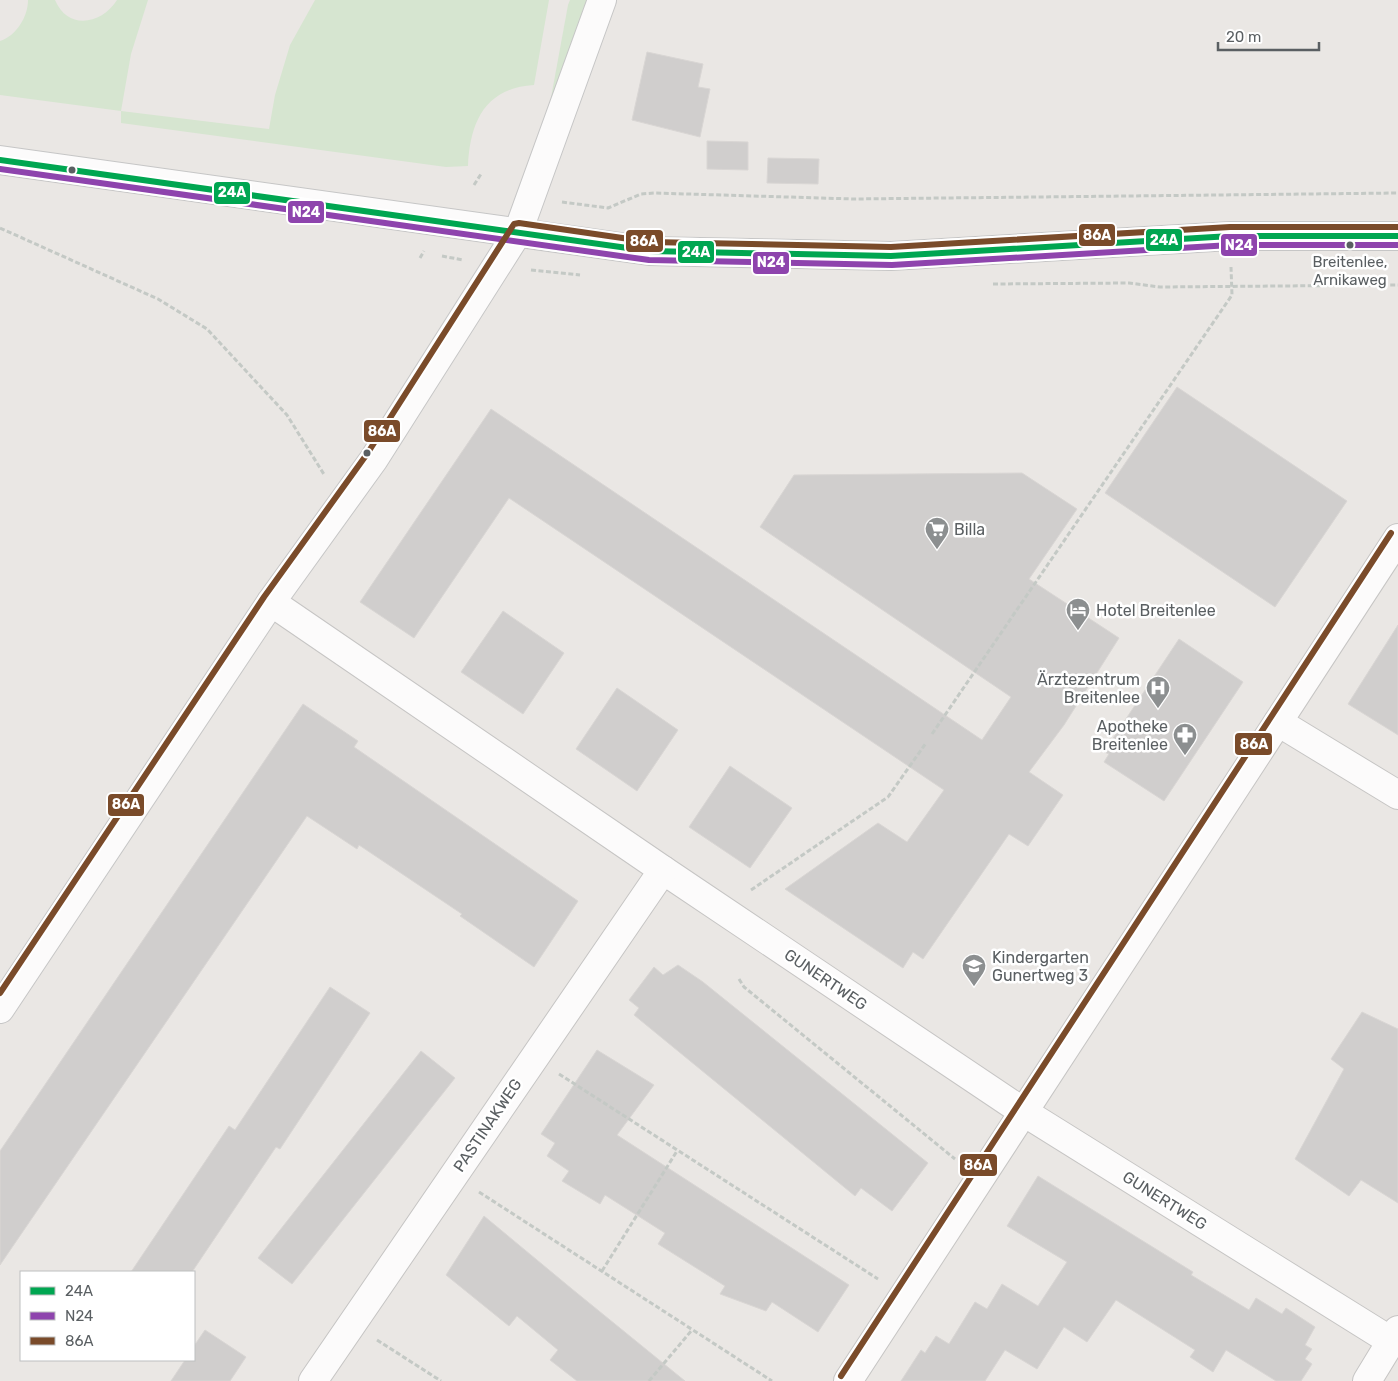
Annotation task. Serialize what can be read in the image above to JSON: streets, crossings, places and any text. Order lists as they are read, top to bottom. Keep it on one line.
{"streets":{"street":["GUNERTWEG","PASTINAKWEG"]},"crossings":[["GUNERTWEG","PASTINAKWEG"]],"places":{"other":["Breitenlee, Arnikaweg"],"supermarket":["Billa"],"hotel":["Hotel Breitenlee"],"hospital":["Ärztezentrum Breitenlee"],"pharmacy":["Apotheke Breitenlee"],"school or university":["Kindergarten Gunertweg 3"]},"lines":["transit line 24A","transit line N24","transit line 86A"],"legend":["24A","N24","86A"],"scale_bar":"20 m"}
